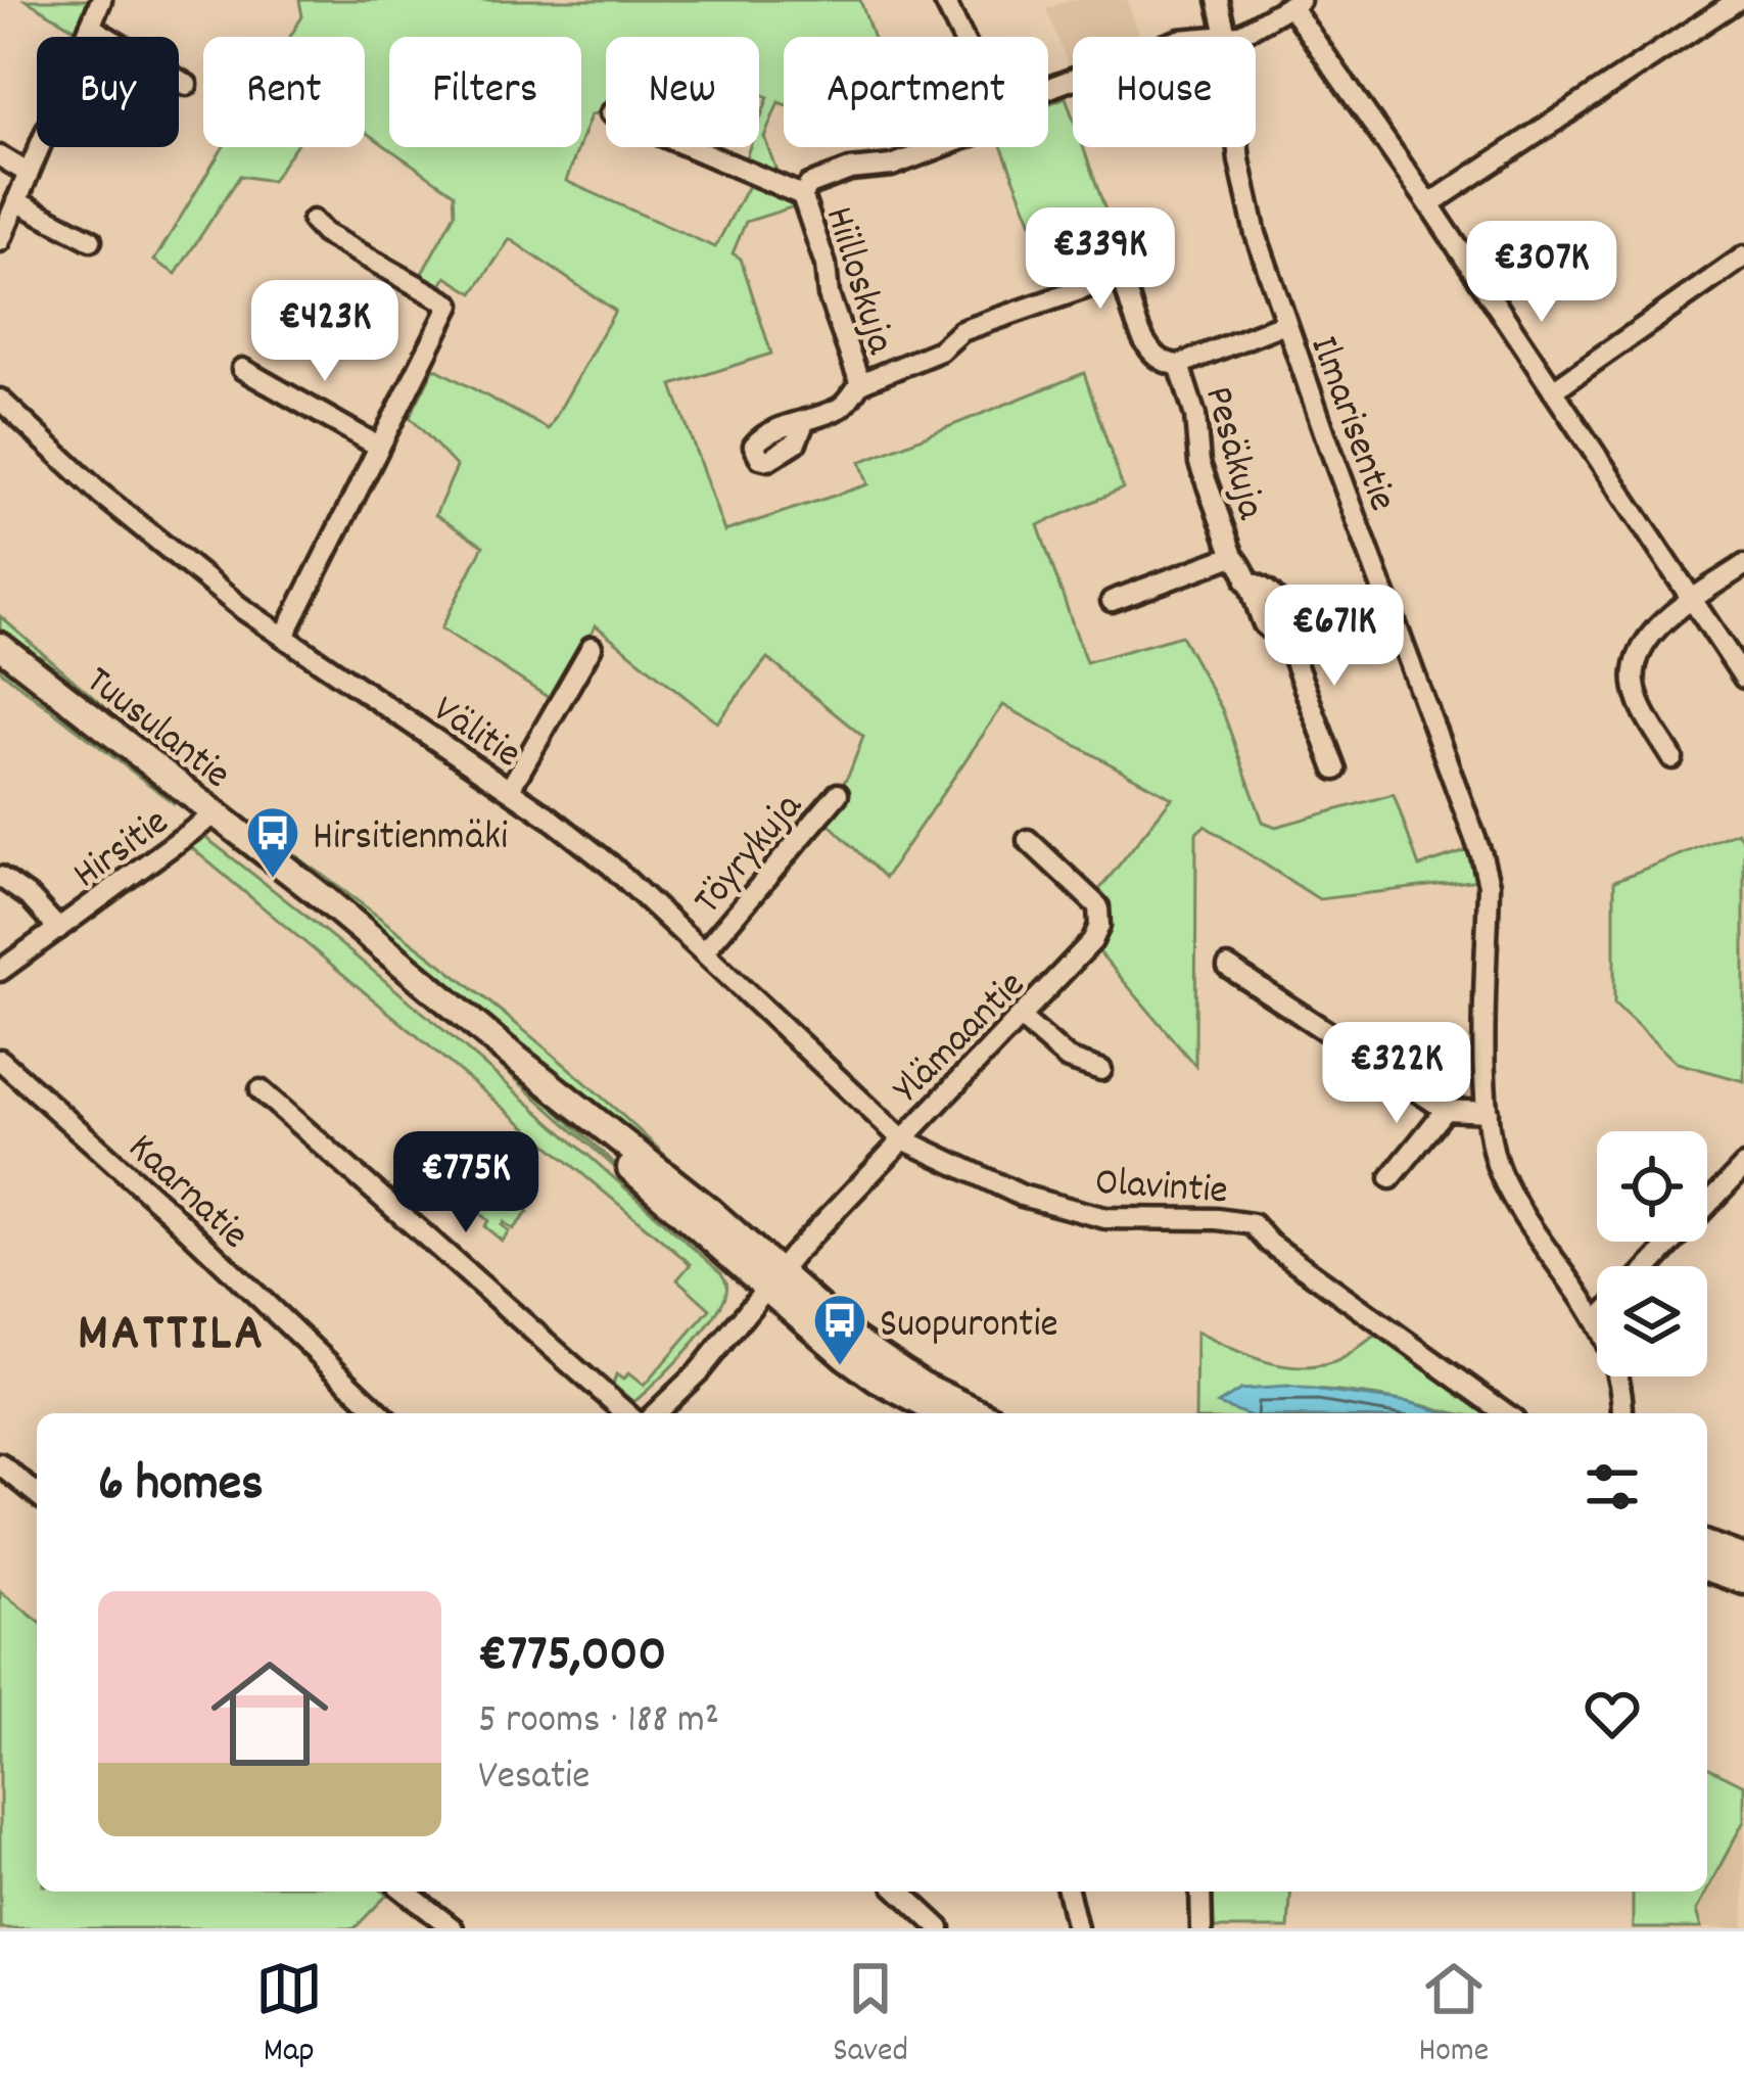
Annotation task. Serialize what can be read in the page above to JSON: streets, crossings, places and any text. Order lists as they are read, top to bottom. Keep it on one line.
{"streets":{"main road":["Tuusulantie"],"street":["Hiilloskuja","Ilmarisentie","Pesäkuja","Välitie","Hirsitie","Töyrykuja","Ylämaantie","Olavintie","Kaarnatie"]},"crossings":[["Tuusulantie","Hirsitie"],["Tuusulantie","Ylämaantie"],["Välitie","Töyrykuja"],["Välitie","Ylämaantie"],["Välitie","Olavintie"],["Ylämaantie","Olavintie"]],"districts":["MATTILA"],"places":{"bus stop":["Hirsitienmäki","Suopurontie"]},"page":{"chip":["Buy","Rent","Filters","New","Apartment","House"],"price":["€339K","€307K","€423K","€671K","€322K","€775K"],"heading":"6 homes","list":[{"name":"€775,000","note":"5 rooms · 188 m² · Vesatie"}],"tabs":["Map","Saved","Home"]}}
